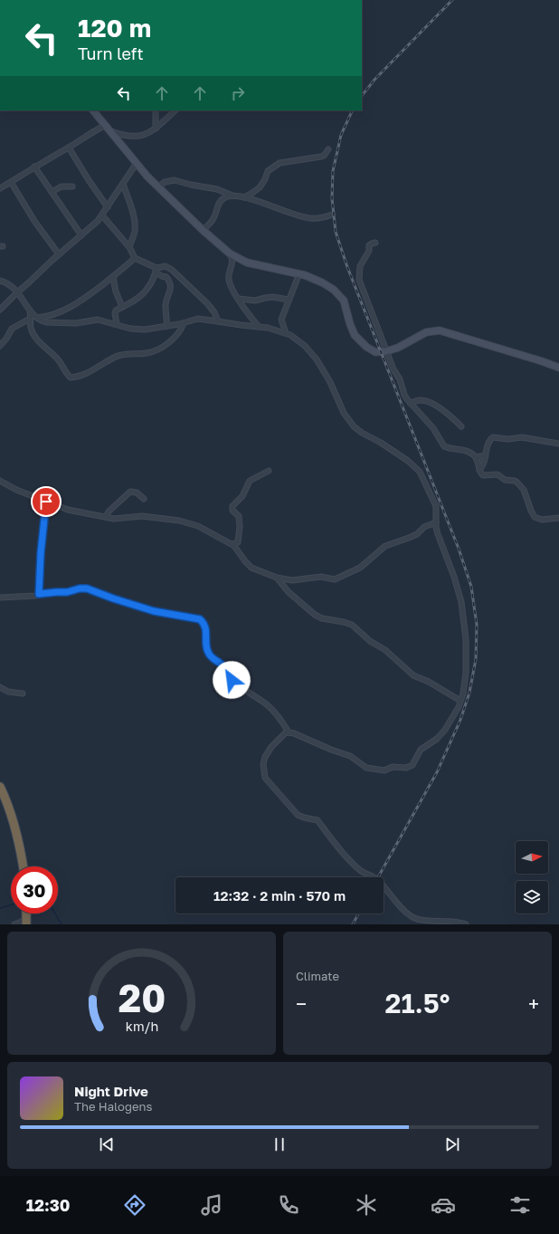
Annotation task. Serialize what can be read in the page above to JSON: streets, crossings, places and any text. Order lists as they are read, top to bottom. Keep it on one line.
{"north":"right","page":{"turn":["120 m","Turn left"],"limit":"30","trip":"12:32 · 2 min · 570 m","tile":"Climate","heat":["−","21.5°","+"],"song":["Night Drive","The Halogens"],"tabs":"12:30","gauge":["20","km/h"]}}
